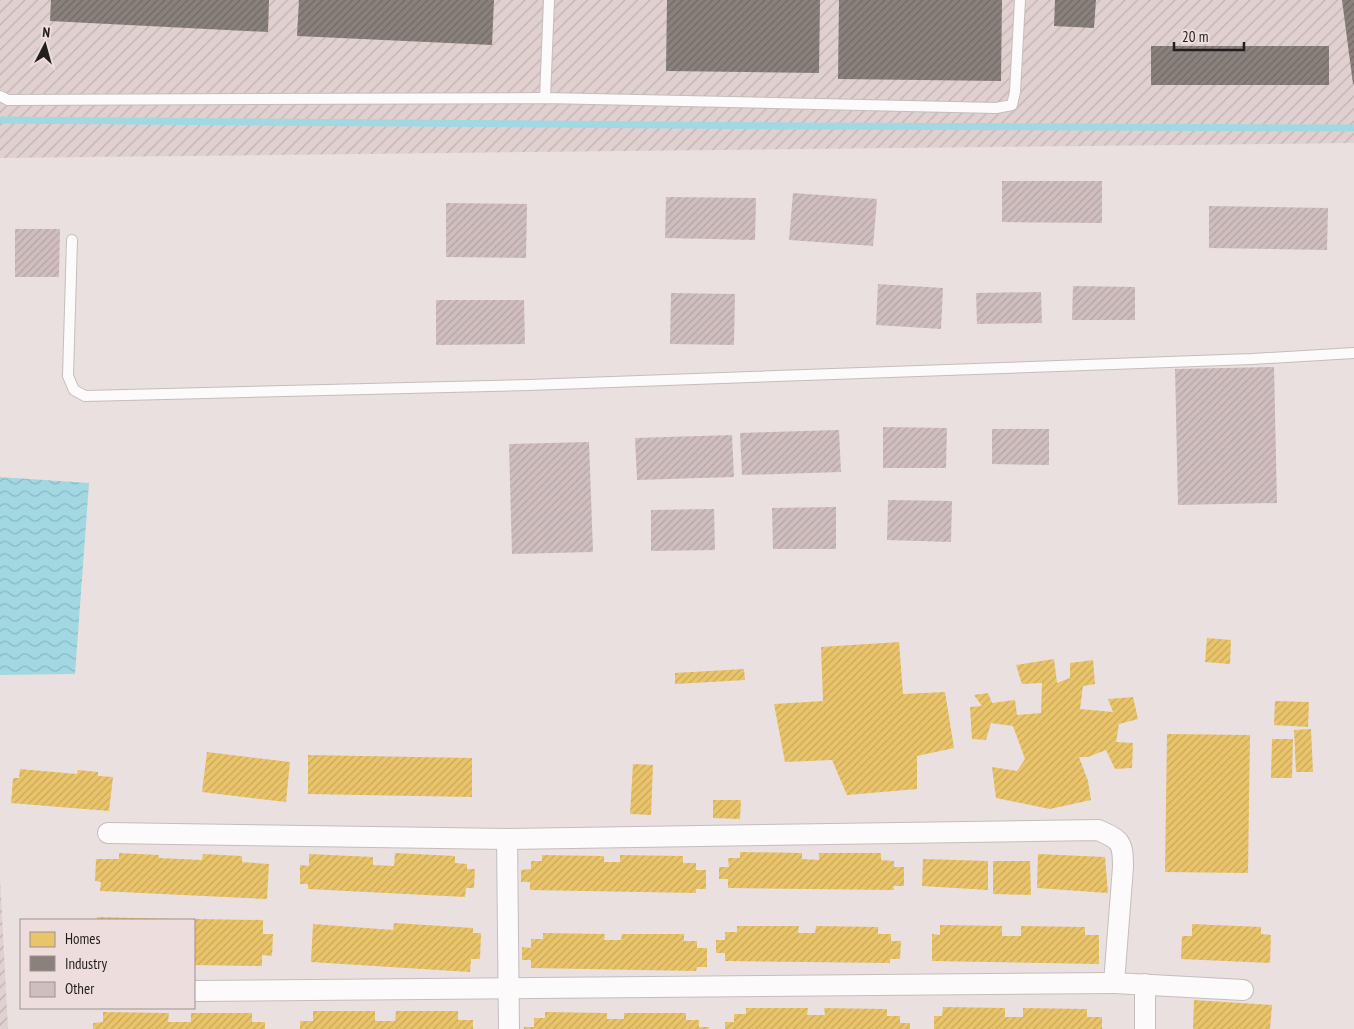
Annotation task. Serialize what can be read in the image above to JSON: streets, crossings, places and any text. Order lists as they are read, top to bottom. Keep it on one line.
{"legend":["Homes","Industry","Other"],"scale_bar":"20 m","north":"top"}
